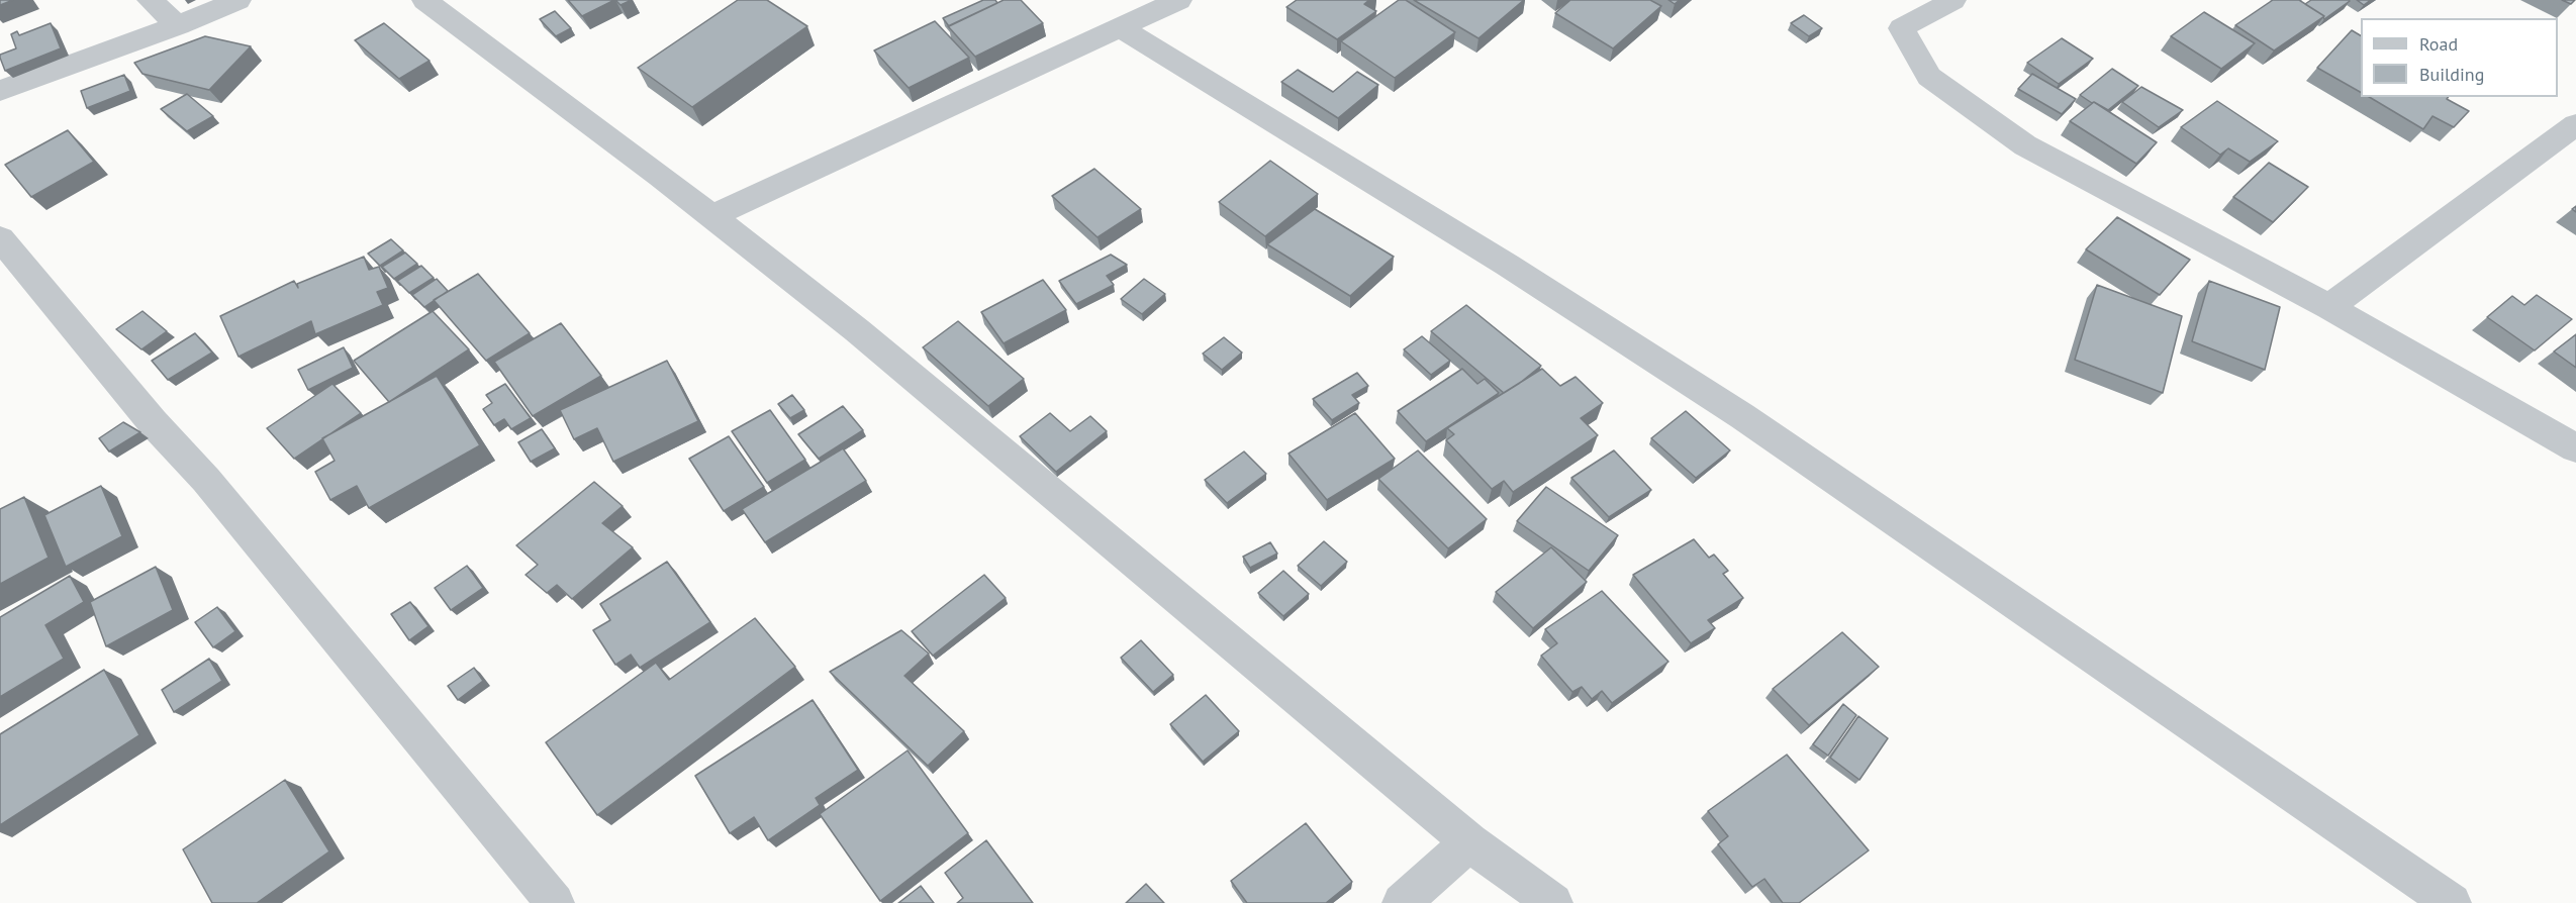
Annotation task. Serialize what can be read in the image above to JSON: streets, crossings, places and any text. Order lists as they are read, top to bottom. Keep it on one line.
{"legend":["Road","Building"]}
